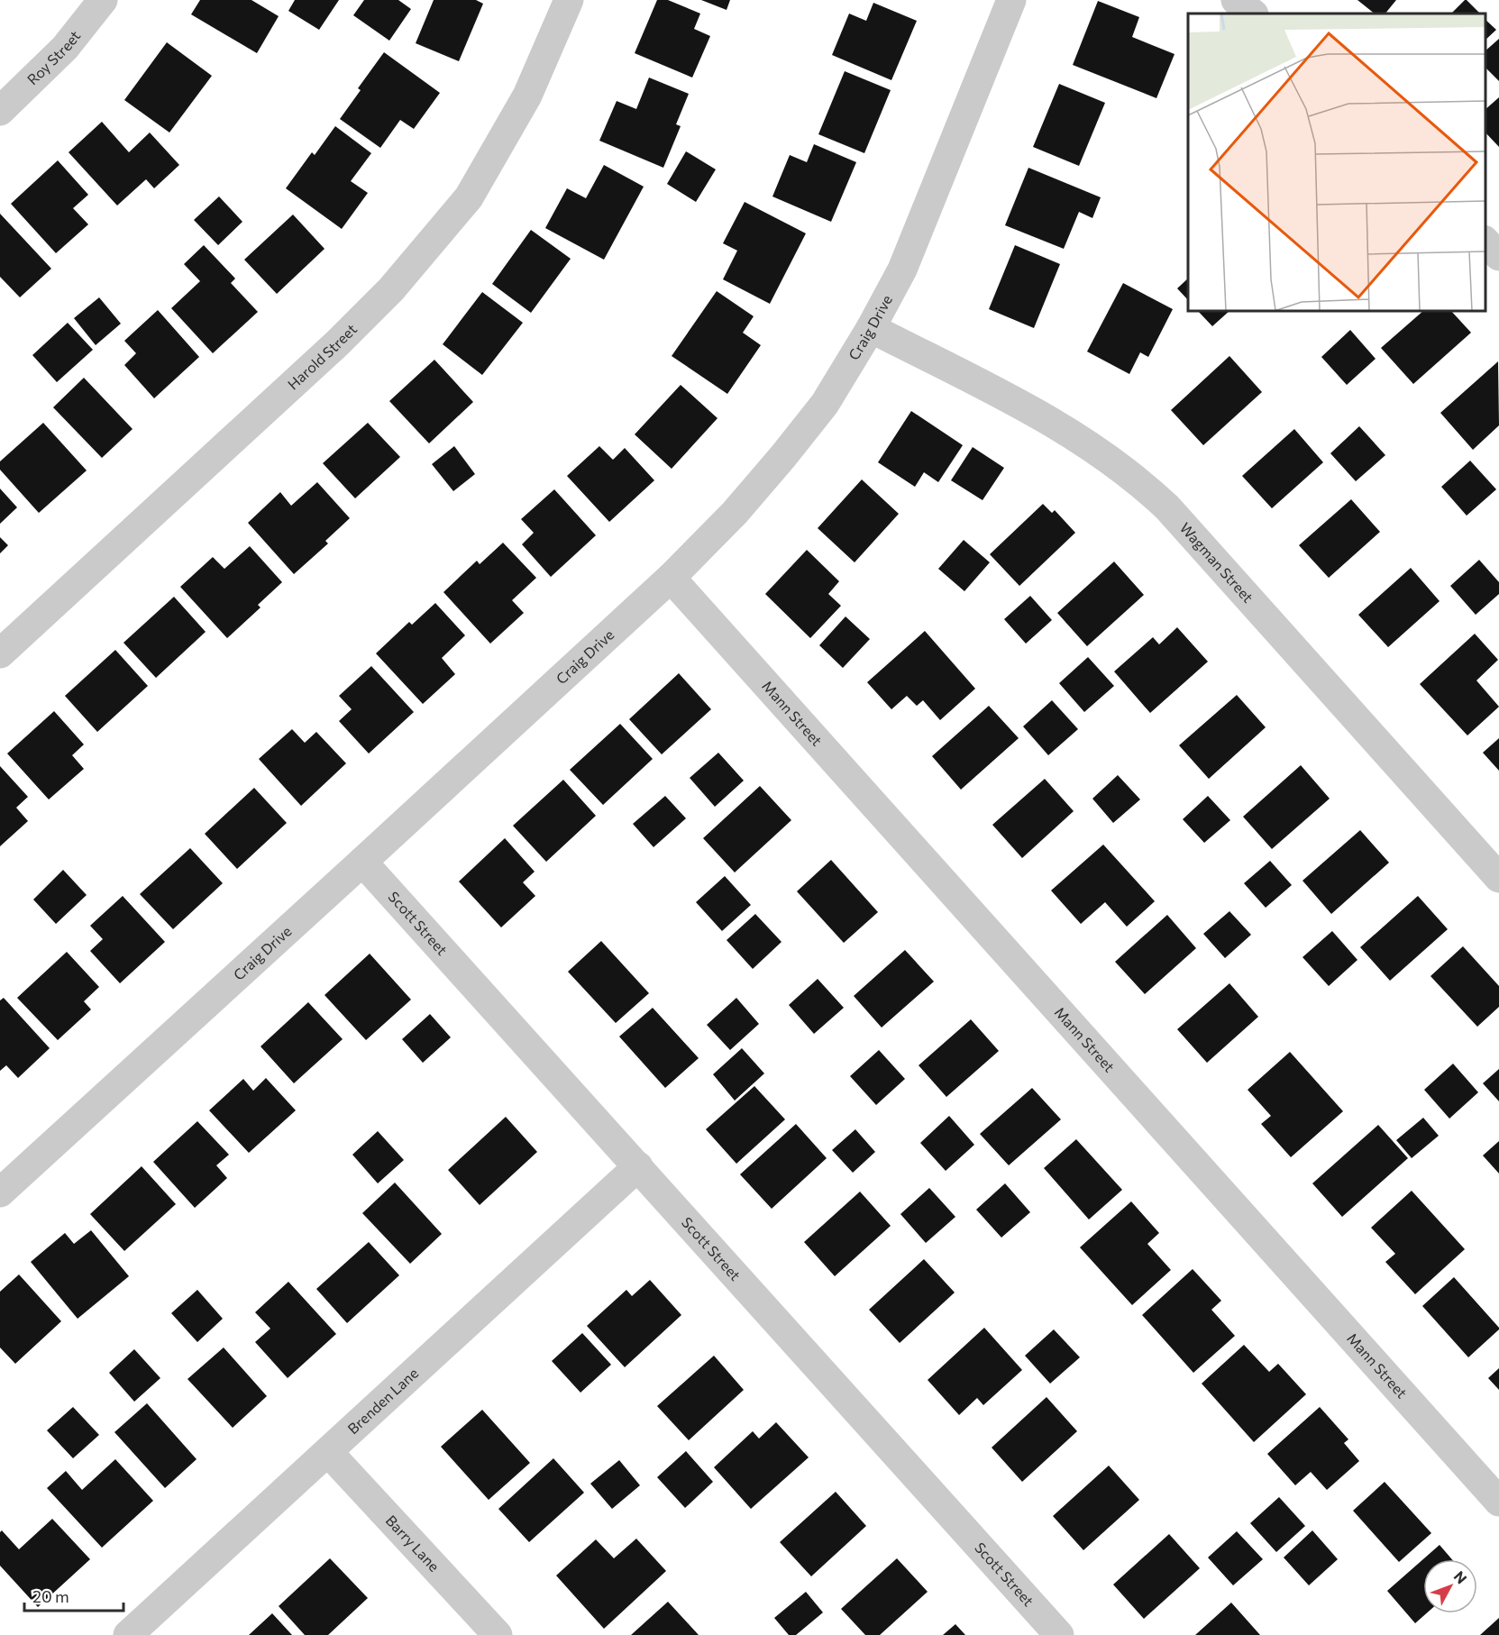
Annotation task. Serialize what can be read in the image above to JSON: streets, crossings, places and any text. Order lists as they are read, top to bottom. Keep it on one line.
{"streets":{"street":["Roy Street","Craig Drive","Harold Street","Wagman Street","Mann Street","Scott Street","Brenden Lane","Barry Lane"]},"crossings":[["Craig Drive","Wagman Street"],["Craig Drive","Mann Street"],["Craig Drive","Scott Street"],["Scott Street","Brenden Lane"],["Brenden Lane","Barry Lane"]],"scale_bar":"20 m","north":"top right"}
